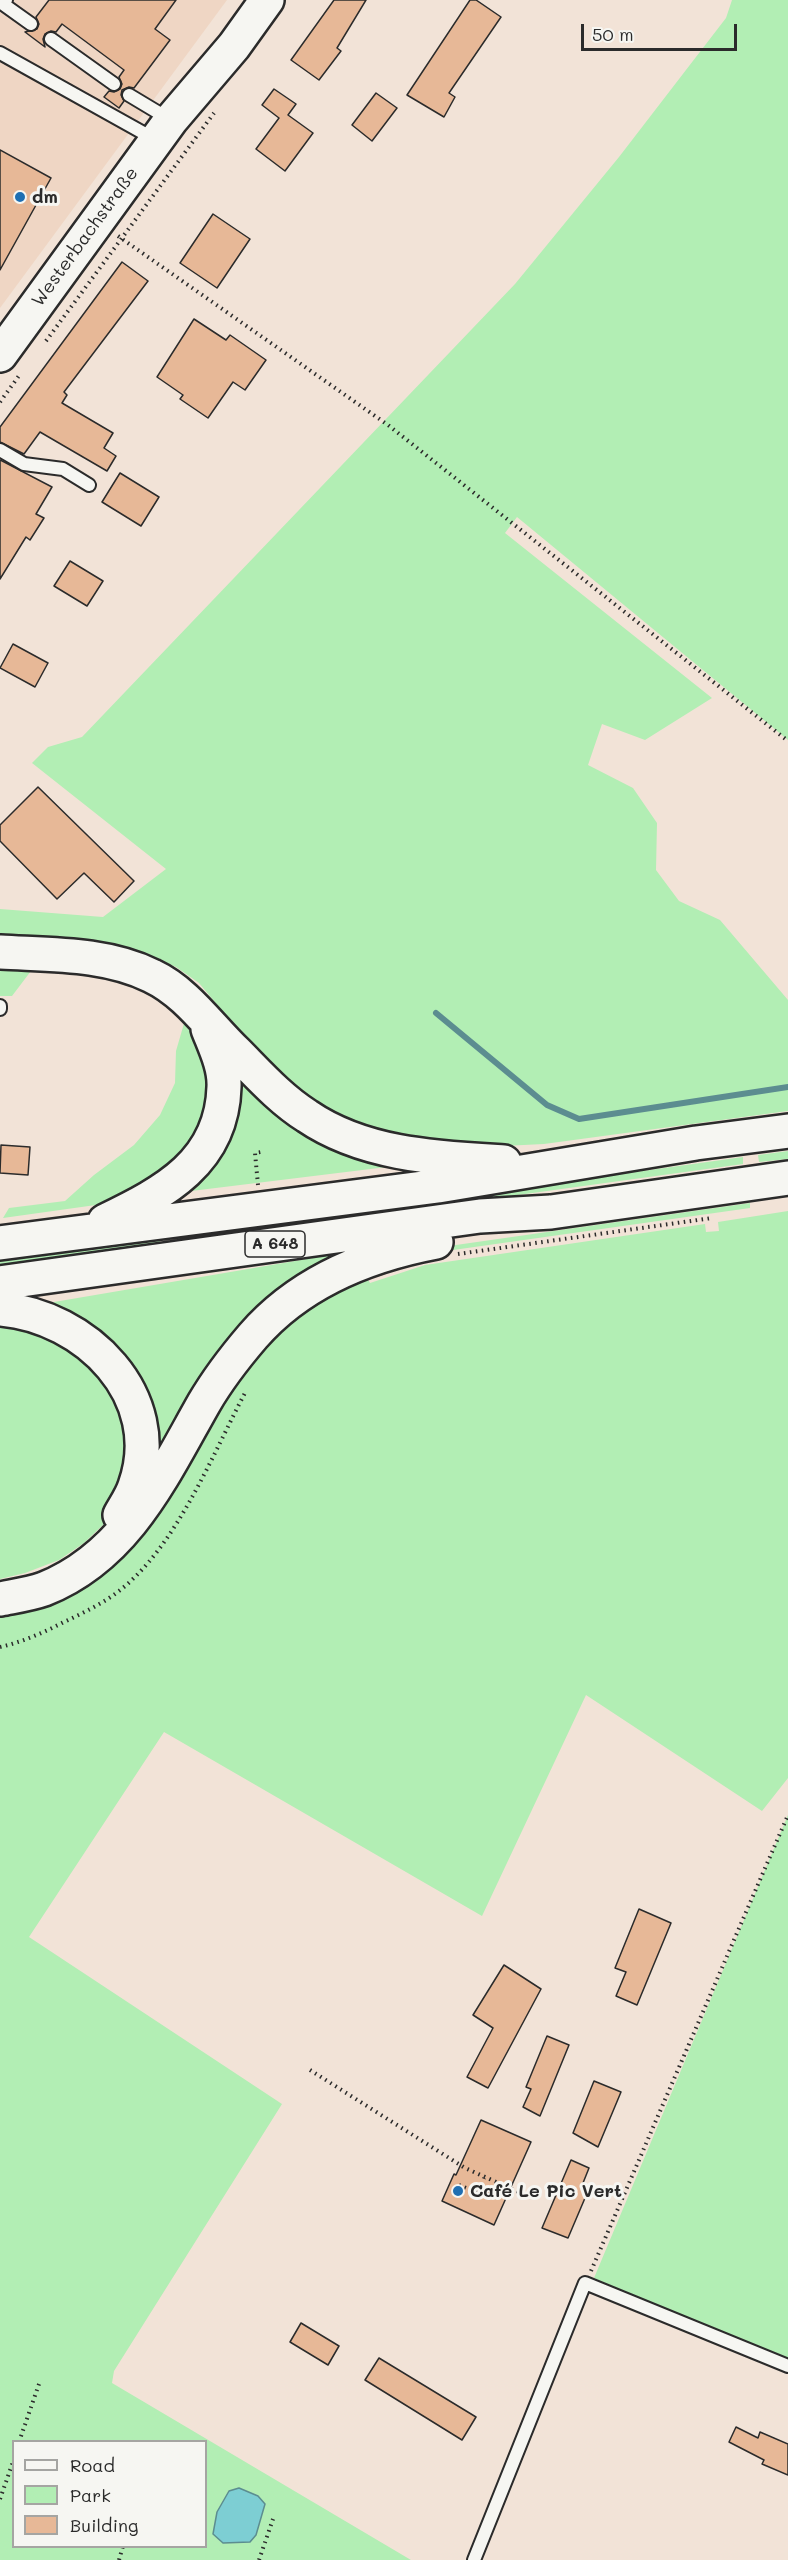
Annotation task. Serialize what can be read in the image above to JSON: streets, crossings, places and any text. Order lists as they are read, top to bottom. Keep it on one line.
{"streets":{"main road":["Westerbachstraße","A 648"]},"places":["dm","Café Le Pic Vert"],"legend":["Road","Park","Building"],"scale_bar":"50 m"}
